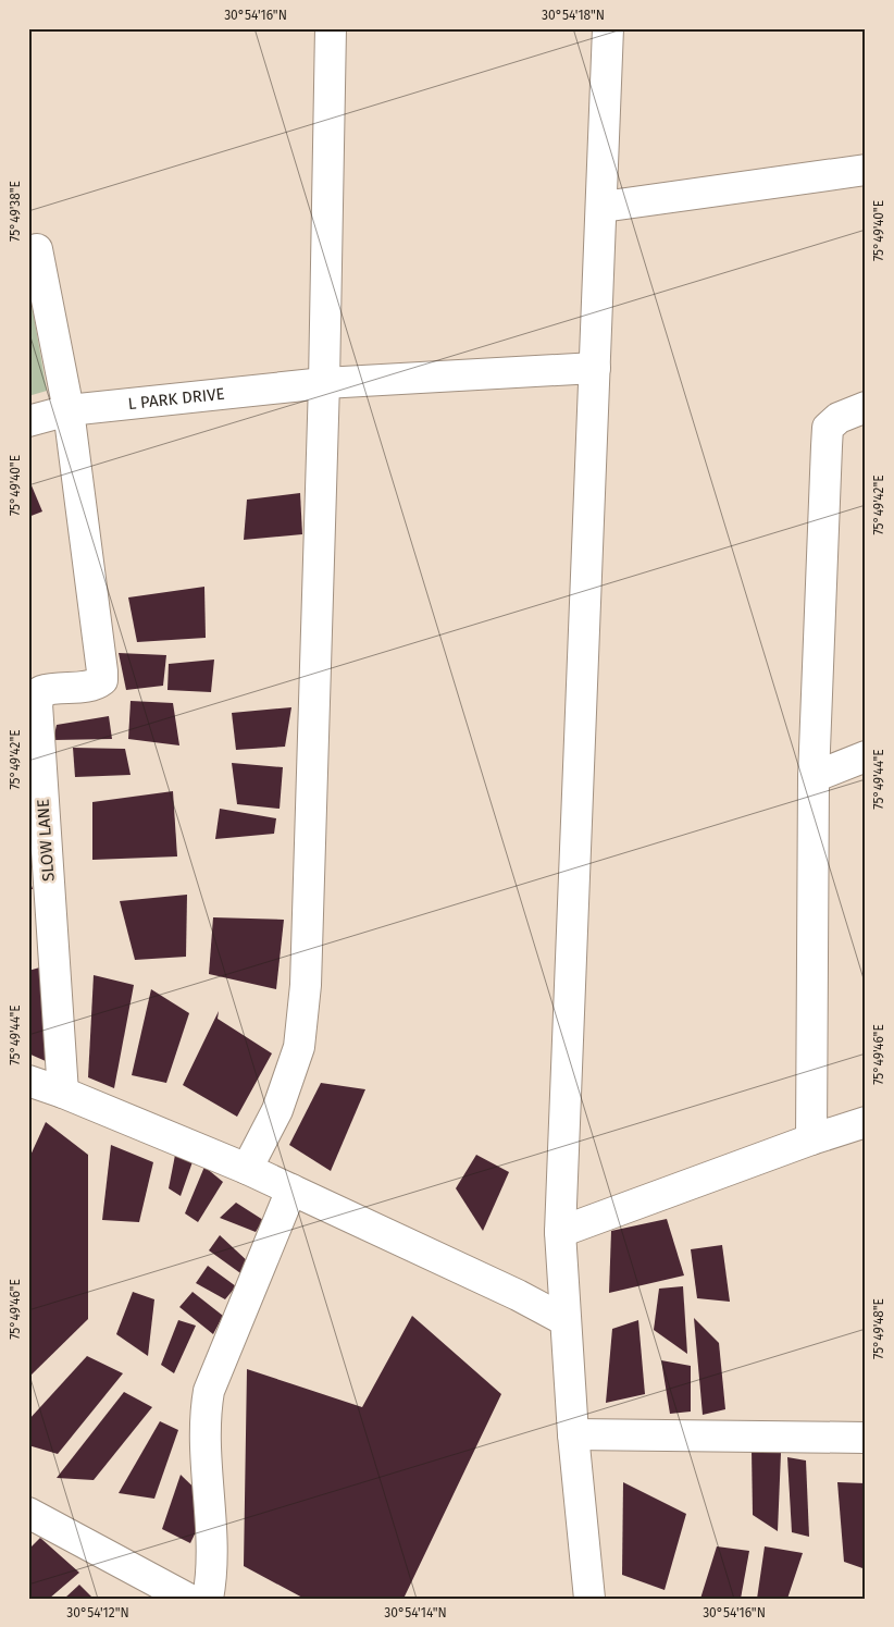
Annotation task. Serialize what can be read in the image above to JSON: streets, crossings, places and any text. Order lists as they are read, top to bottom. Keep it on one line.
{"streets":{"street":["L PARK DRIVE","SLOW LANE"]},"crossings":[["L PARK DRIVE","SLOW LANE"]],"coordinates":["30°54'16\"N","30°54'18\"N","75°49'38\"E","75°49'40\"E","75°49'42\"E","75°49'44\"E","75°49'46\"E","75°49'48\"E","30°54'12\"N","30°54'14\"N"]}
